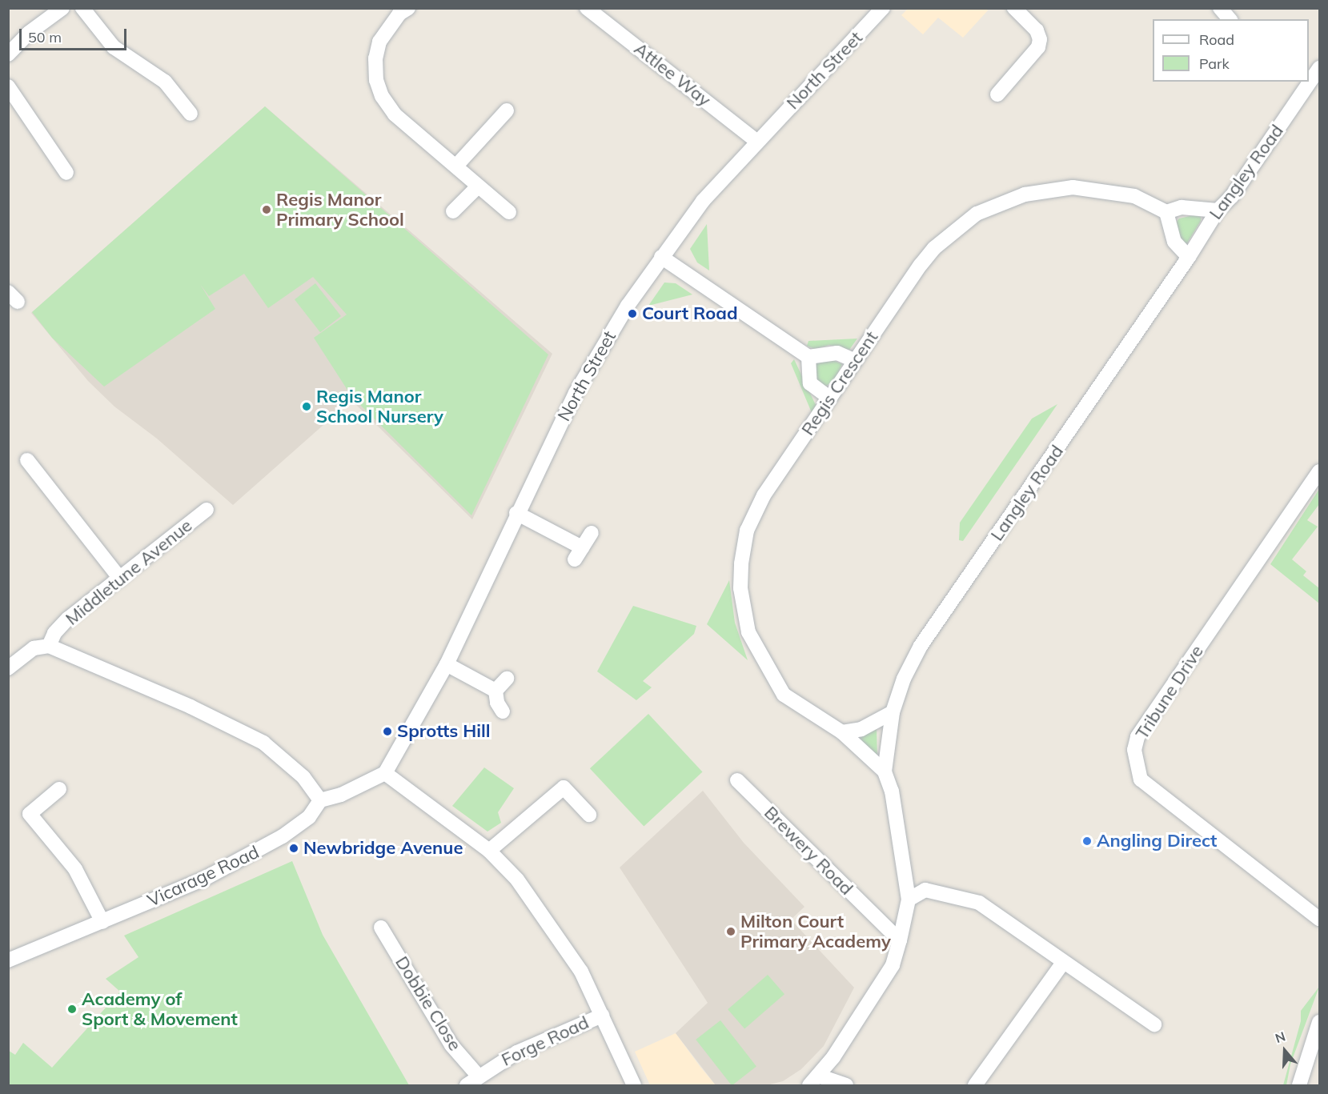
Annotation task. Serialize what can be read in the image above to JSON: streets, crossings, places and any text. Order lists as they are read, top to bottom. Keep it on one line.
{"streets":{"street":["North Street","Attlee Way","Langley Road","Regis Crescent","Middletune Avenue","Tribune Drive","Brewery Road","Vicarage Road","Dobbie Close","Forge Road"]},"crossings":[["North Street","Attlee Way"],["Langley Road","Regis Crescent"],["Langley Road","Brewery Road"],["Dobbie Close","Forge Road"]],"places":["Regis Manor Primary School","Court Road","Regis Manor School Nursery","Sprotts Hill","Angling Direct","Newbridge Avenue","Milton Court Primary Academy","Academy of Sport & Movement"],"legend":["Road","Park"],"scale_bar":"50 m","north":"top"}
